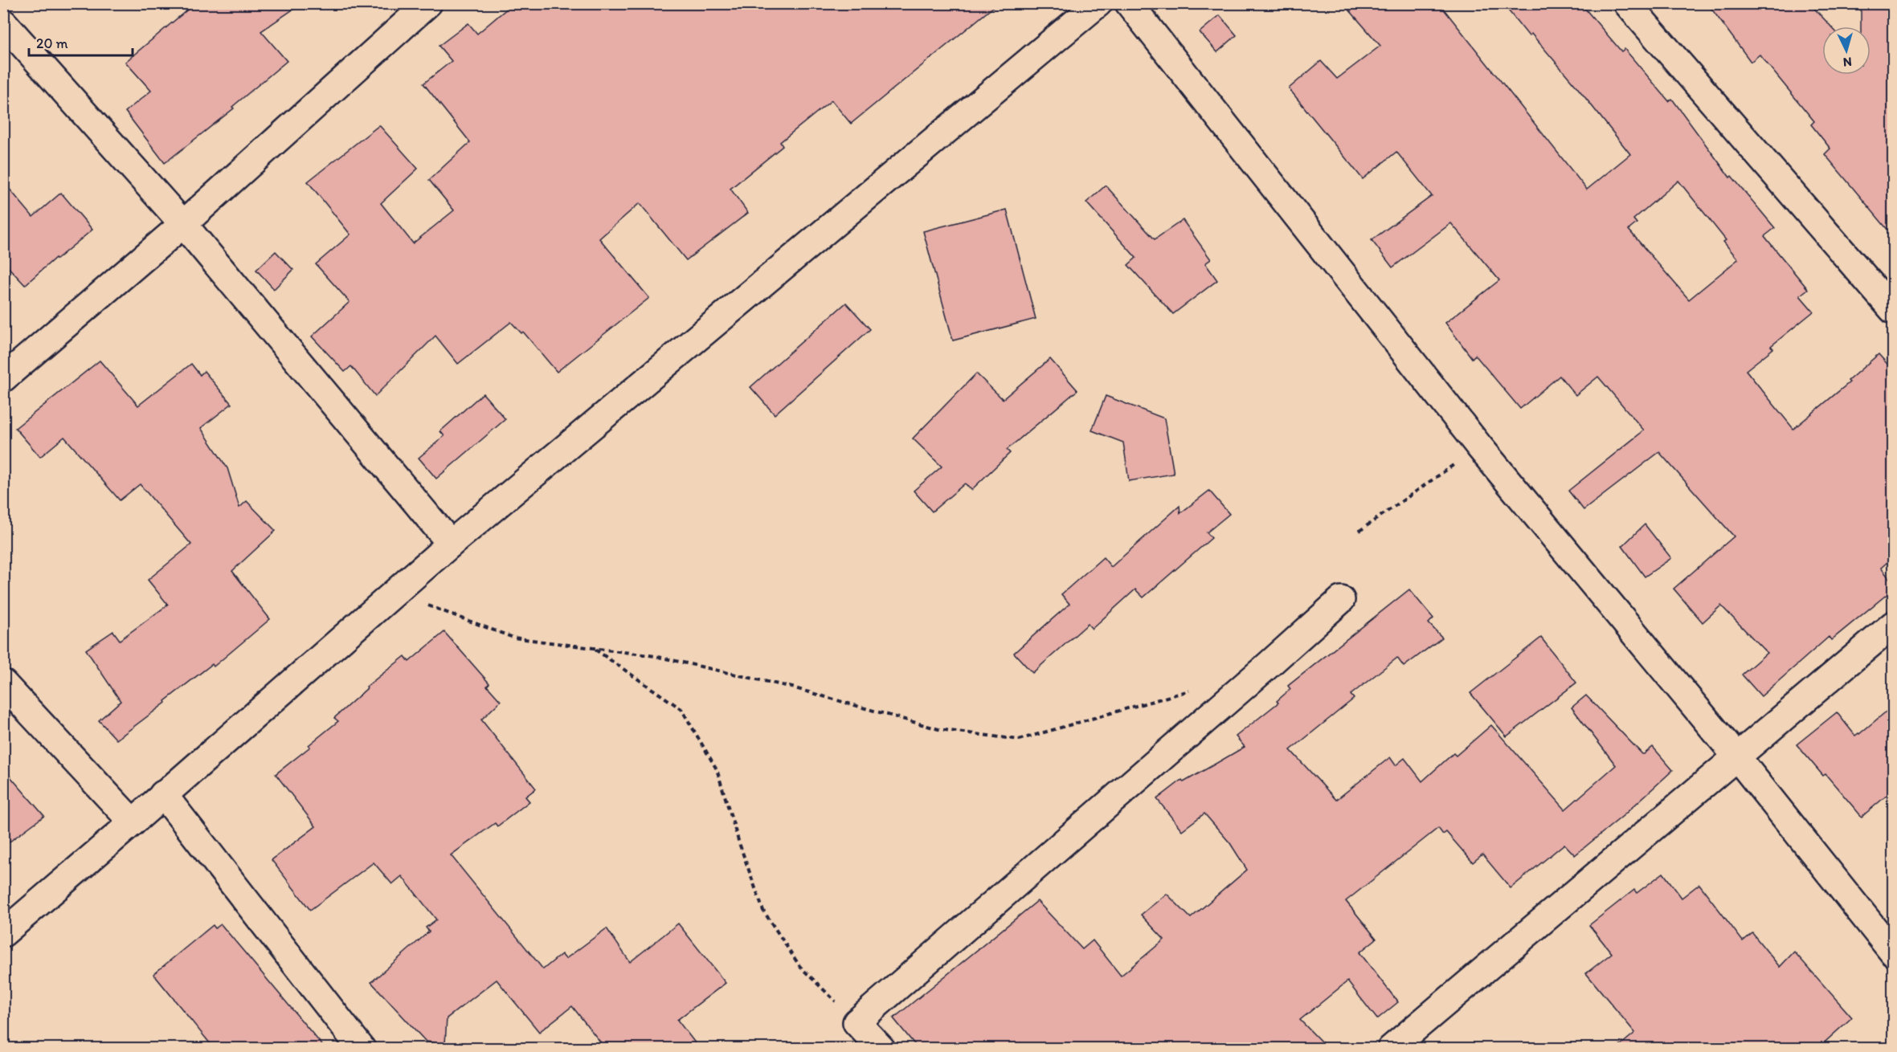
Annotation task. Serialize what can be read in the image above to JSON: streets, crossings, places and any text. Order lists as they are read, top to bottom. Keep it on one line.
{"scale_bar":"20 m","north":"bottom"}
